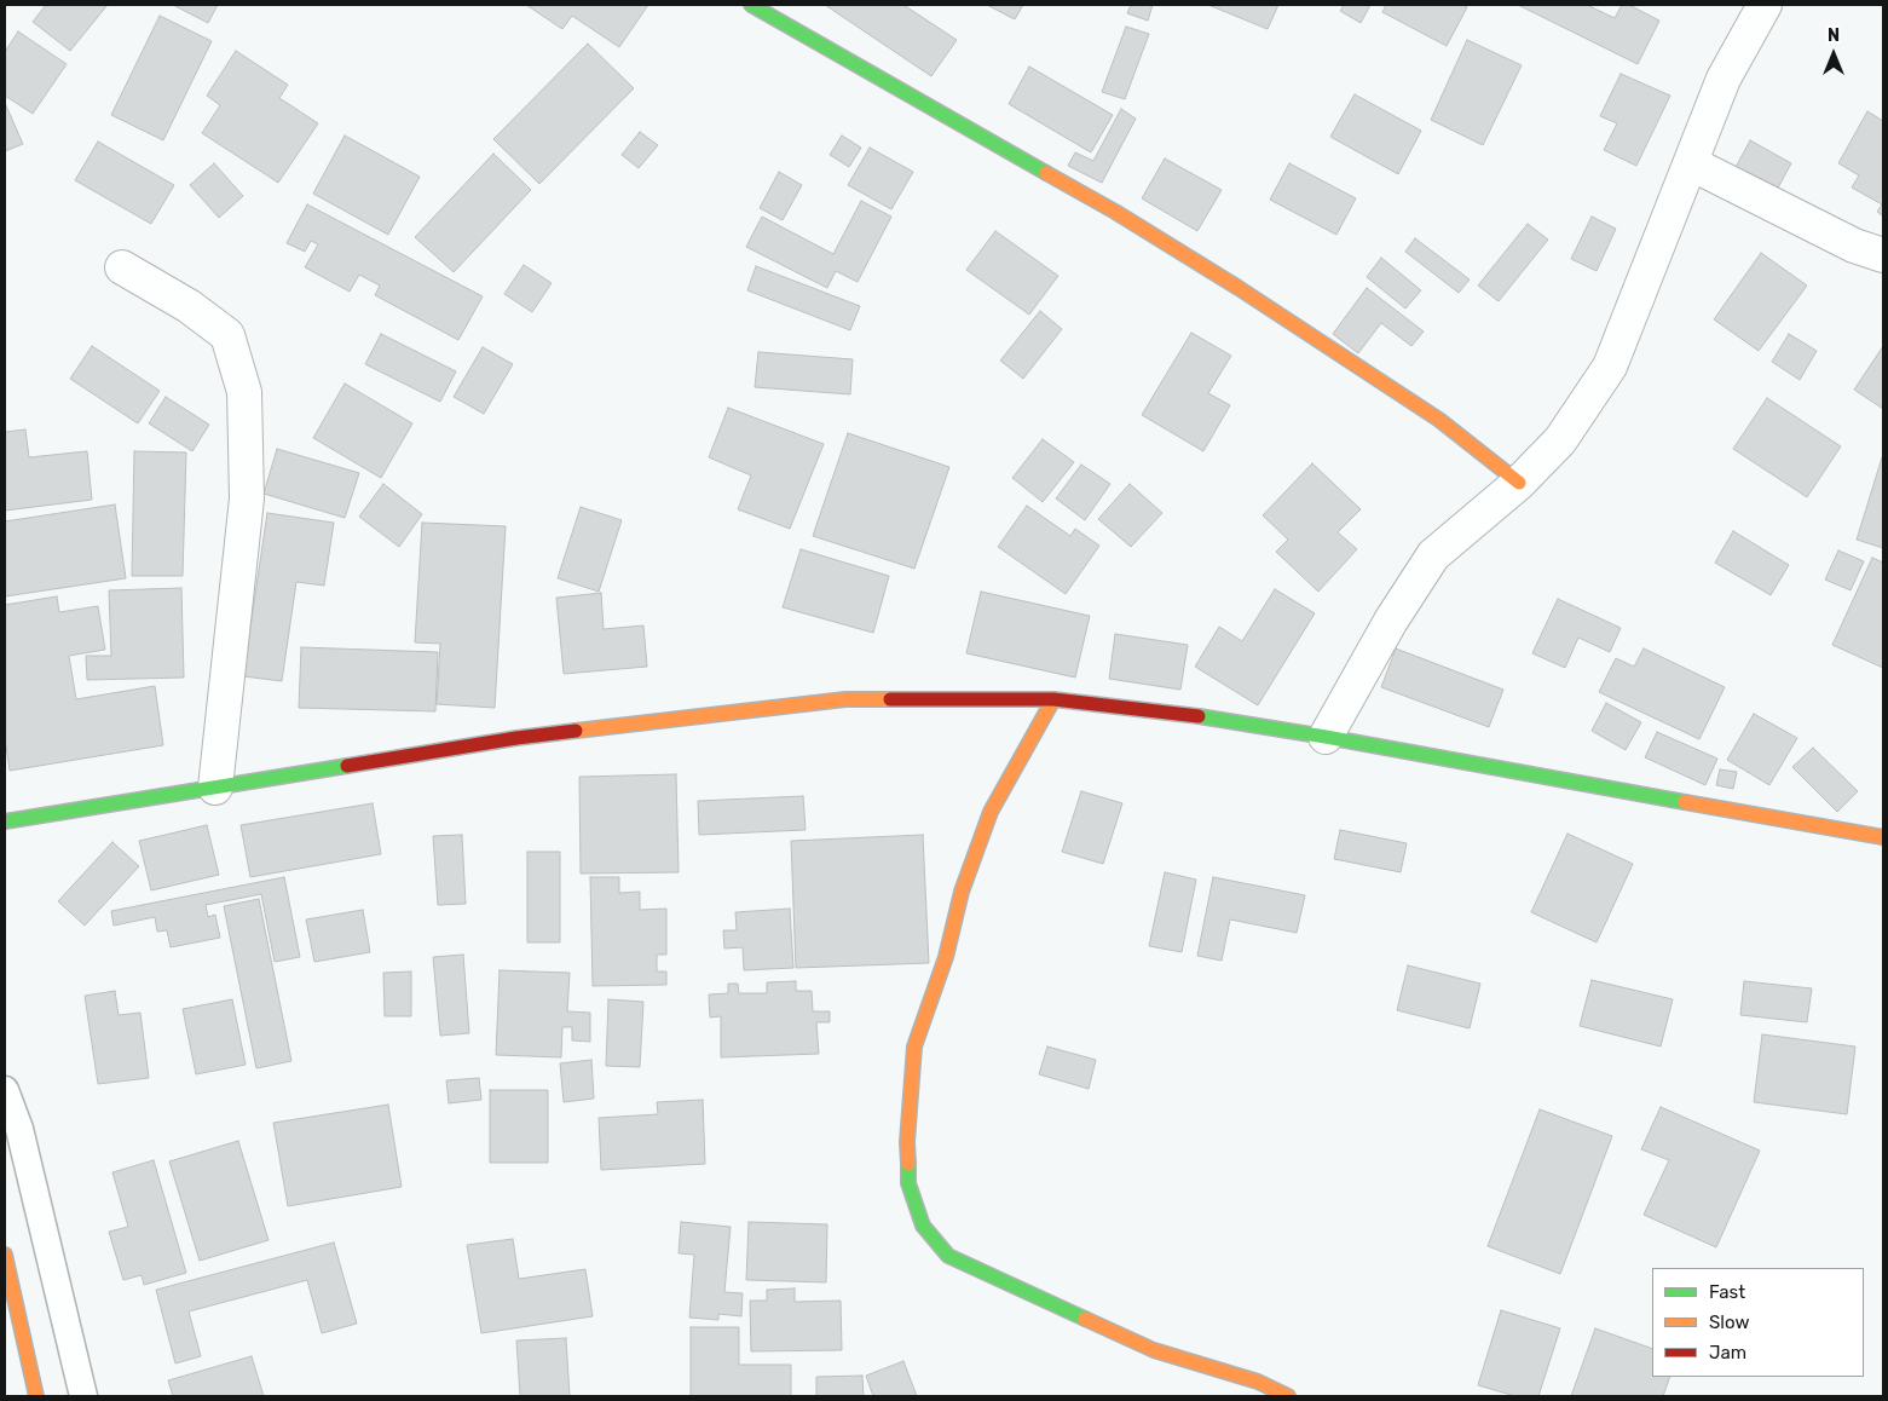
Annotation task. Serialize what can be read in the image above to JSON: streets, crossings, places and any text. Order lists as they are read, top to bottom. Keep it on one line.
{"legend":["Fast","Slow","Jam"],"north":"top"}
